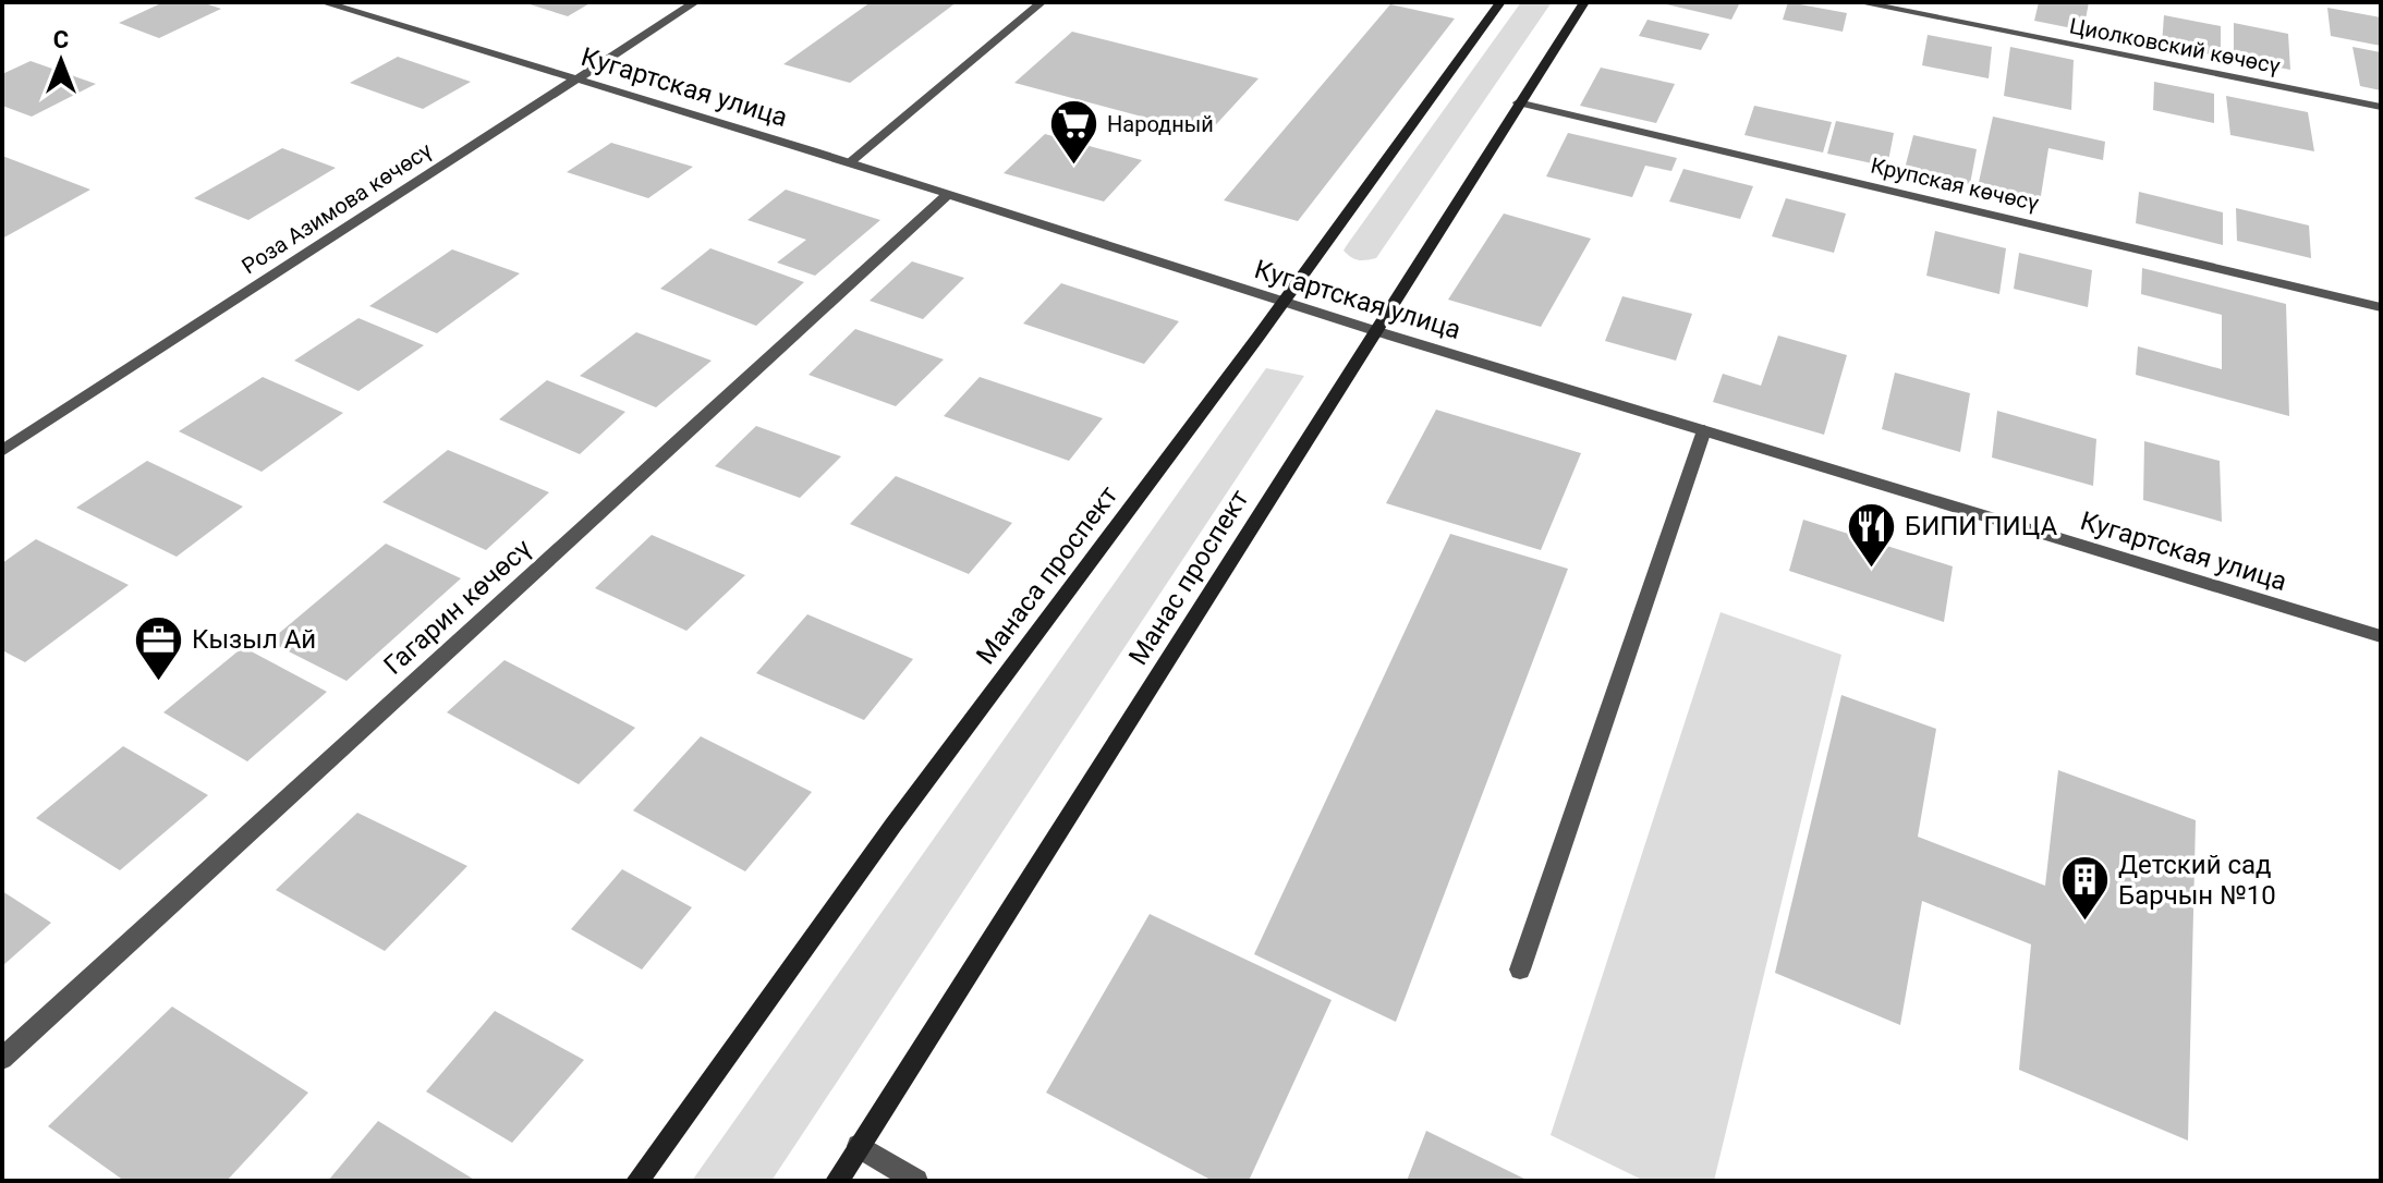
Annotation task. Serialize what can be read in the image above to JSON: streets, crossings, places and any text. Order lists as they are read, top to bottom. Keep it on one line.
{"streets":{"main road":["Манаса проспект","Манас проспект"],"street":["Циолковский көчөсү","Кугартская улица","Крупская көчөсү","Роза Азимова көчөсү","Гагарин көчөсү"]},"crossings":[["Кугартская улица","Роза Азимова көчөсү"],["Кугартская улица","Манаса проспект"],["Кугартская улица","Манас проспект"],["Кугартская улица","Гагарин көчөсү"],["Крупская көчөсү","Манас проспект"]],"places":{"supermarket":["Народный"],"restaurant":["БИПИ ПИЦА"],"office":["Кызыл Ай"],"building":["Детский сад Барчын №10"]},"north":"top"}
